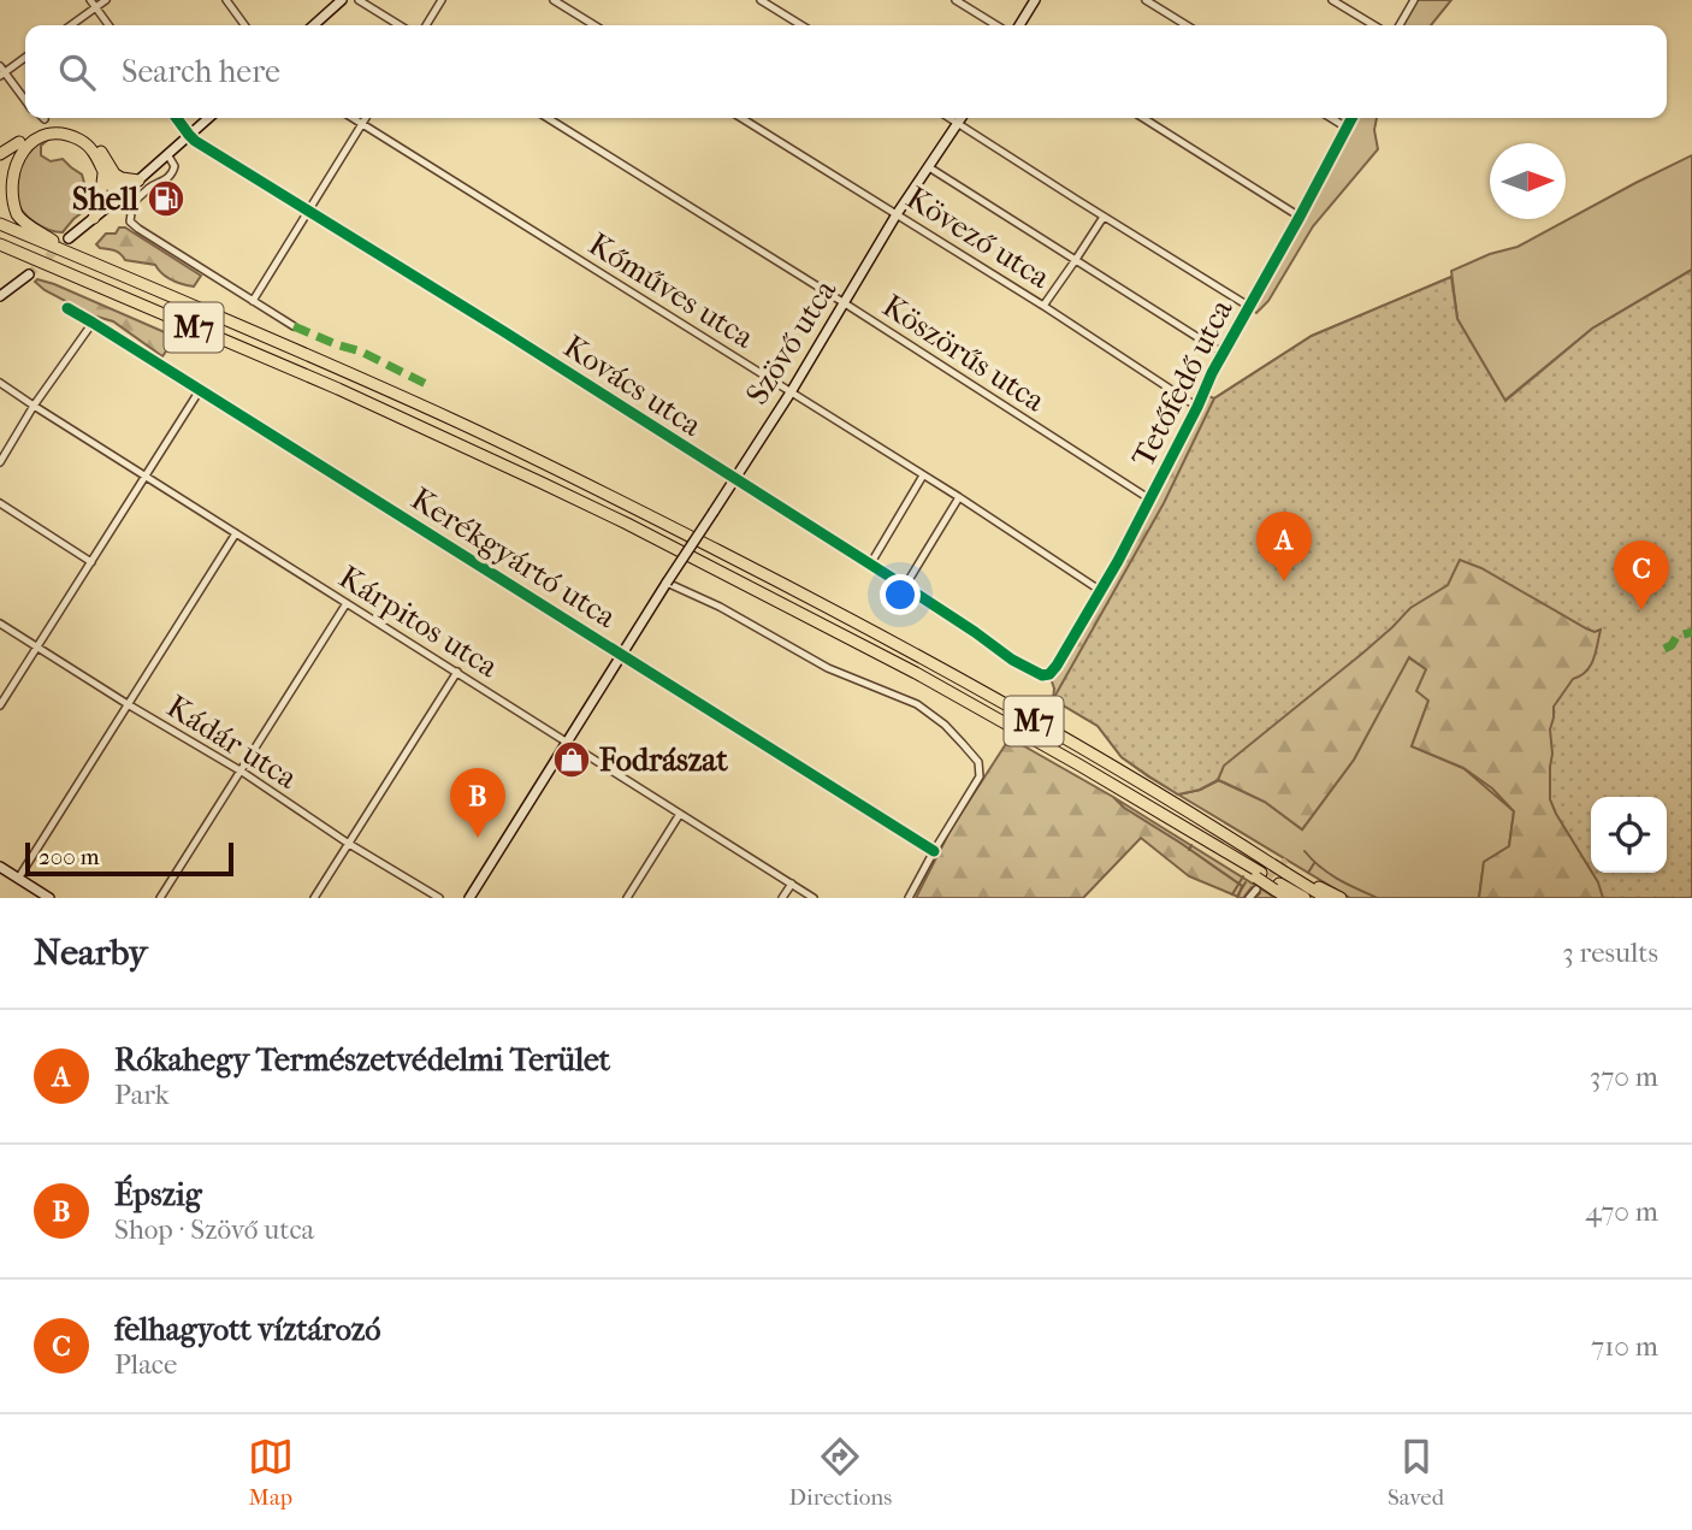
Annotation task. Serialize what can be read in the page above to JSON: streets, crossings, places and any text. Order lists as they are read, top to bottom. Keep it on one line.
{"streets":{"highway":["M7"],"street":["Kövező utca","Kőműves utca","Szövő utca","Köszörűs utca","Tetőfedő utca","Kovács utca","Kerékgyártó utca","Kárpitos utca","Kádár utca"]},"crossings":[["Kövező utca","Szövő utca"],["Kövező utca","Tetőfedő utca"],["Kőműves utca","Szövő utca"],["Kőműves utca","Tetőfedő utca"],["Szövő utca","Köszörűs utca"],["Szövő utca","Kovács utca"],["Szövő utca","Kerékgyártó utca"],["Szövő utca","Kárpitos utca"],["Köszörűs utca","Tetőfedő utca"],["Tetőfedő utca","Kovács utca"]],"places":{"fuel station":["Shell"],"shop":["Fodrászat"]},"scale_bar":"200 m","north":"right","page":{"search":"Search here","pins":["A","C","B"],"scale":"200 m","heading":["Nearby","3 results"],"list":[{"mark":"A","name":"Rókahegy Természetvédelmi Terület","note":"Park","value":"370 m"},{"mark":"B","name":"Épszig","note":"Shop · Szövő utca","value":"470 m"},{"mark":"C","name":"felhagyott víztározó","note":"Place","value":"710 m"}],"nav":["Map","Directions","Saved"]}}
